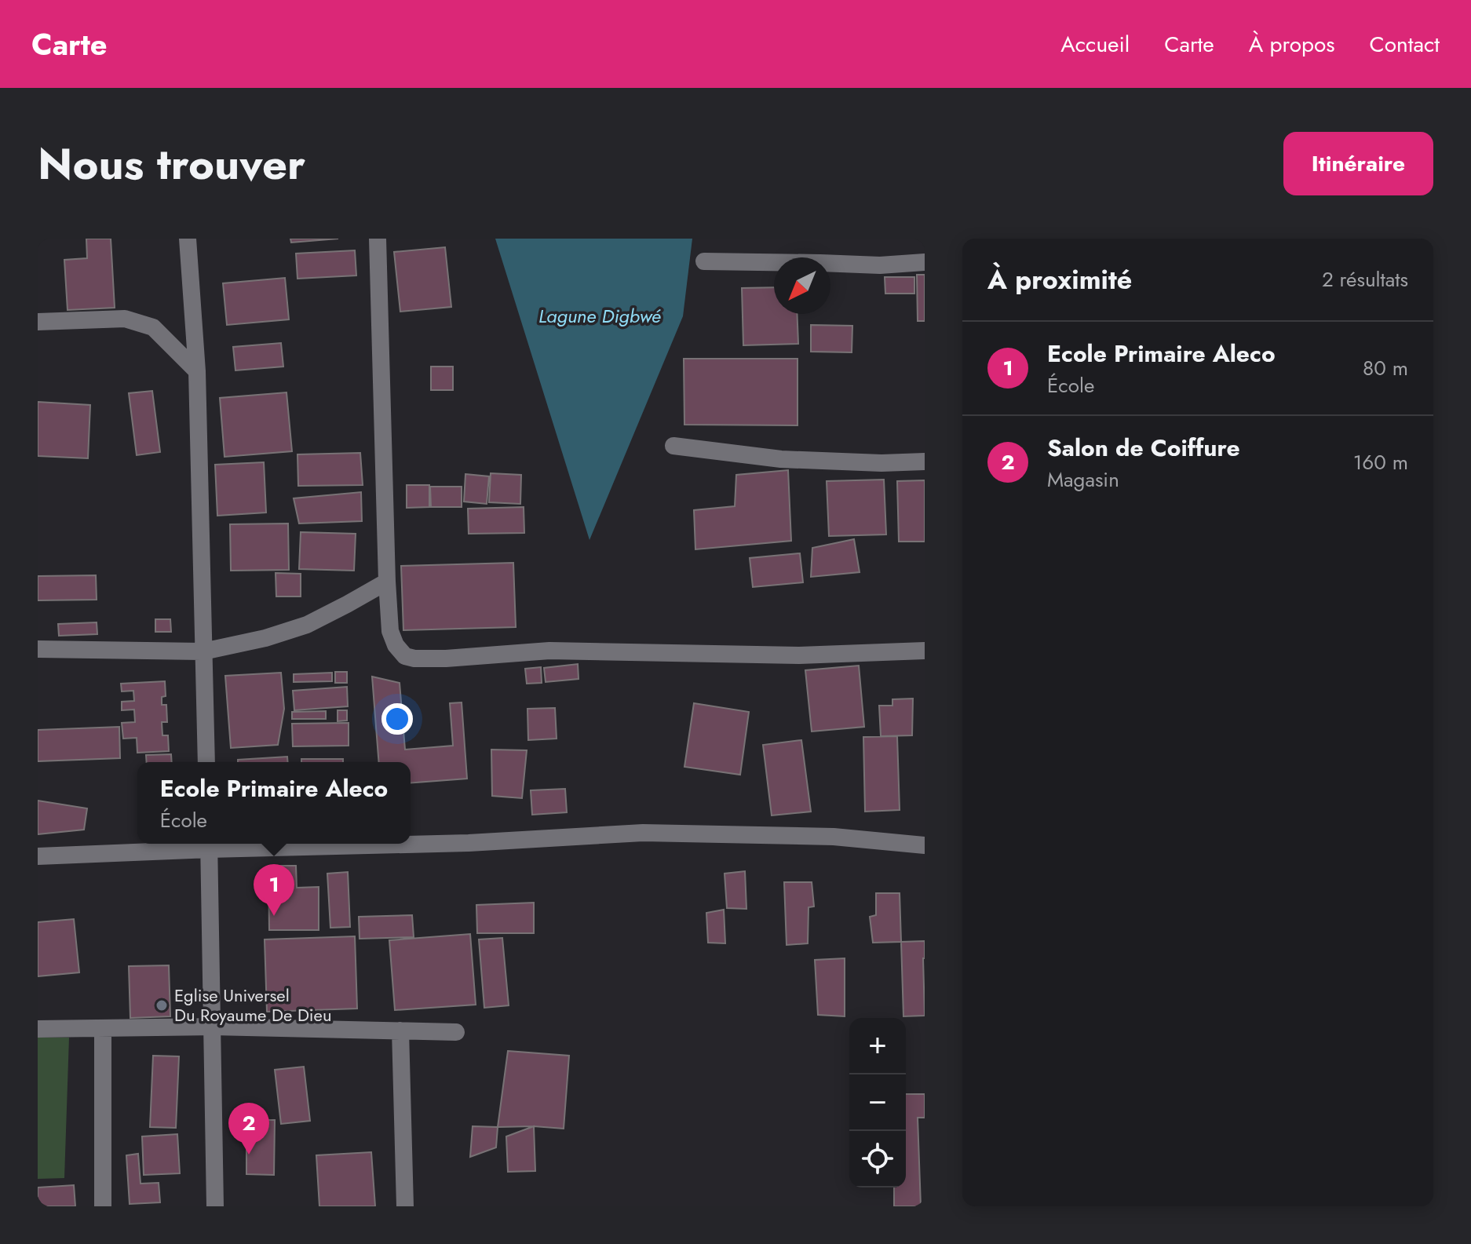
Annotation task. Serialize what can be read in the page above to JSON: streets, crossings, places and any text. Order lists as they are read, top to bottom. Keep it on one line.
{"water":["Lagune Digbwé"],"places":["Eglise Universel Du Royaume De Dieu"],"north":"bottom left","page":{"header":"Carte","nav":["Accueil","Carte","À propos","Contact"],"title":"Nous trouver","buttons":"Itinéraire","heading":["À proximité","2 résultats"],"list":[{"mark":"1","name":"Ecole Primaire Aleco","note":"École","value":"80 m"},{"mark":"2","name":"Salon de Coiffure","note":"Magasin","value":"160 m"}],"popup":["Ecole Primaire Aleco","École"],"pins":["1","2"],"map_buttons":["+","−"]}}
